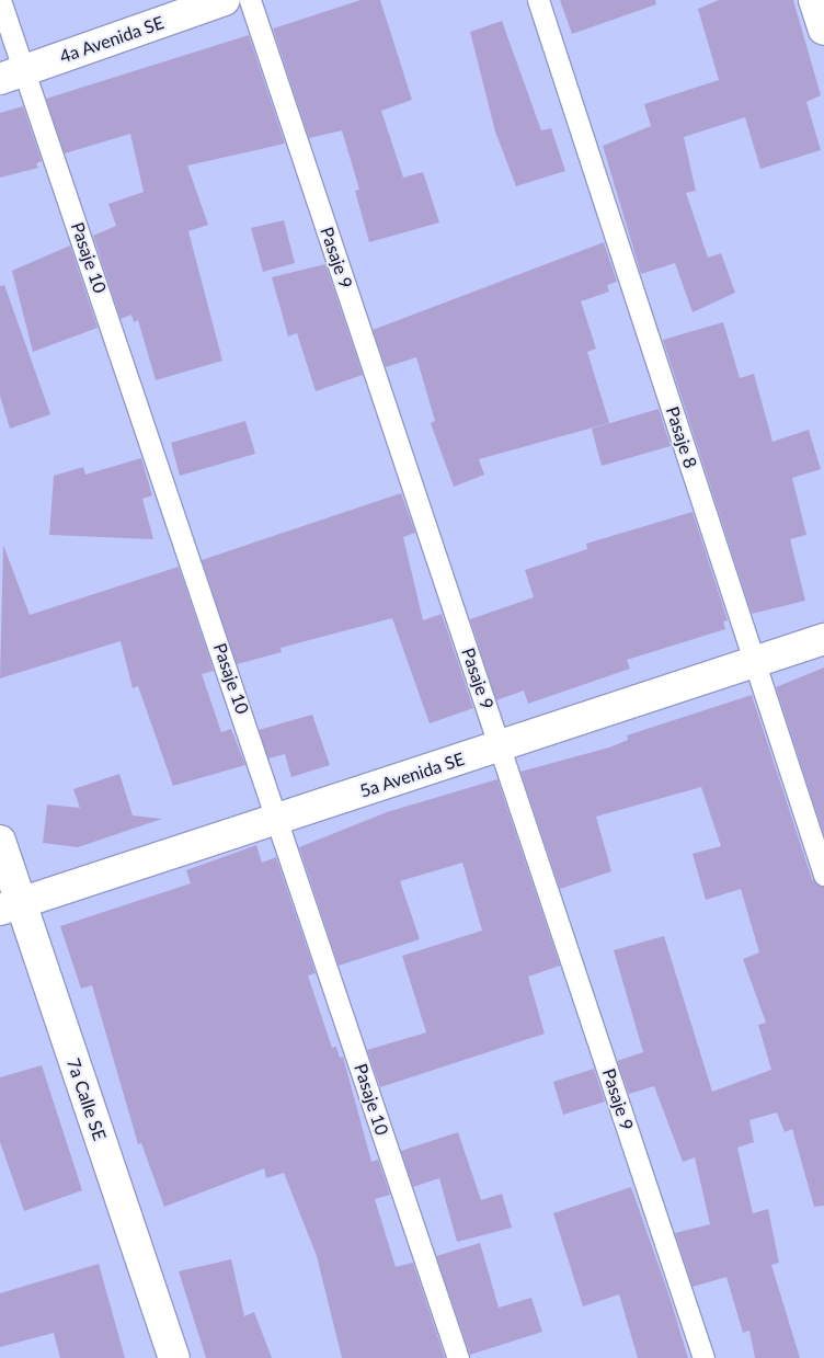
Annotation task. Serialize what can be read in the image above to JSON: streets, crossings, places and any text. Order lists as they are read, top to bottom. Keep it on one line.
{"streets":{"street":["4a Avenida SE","5a Avenida SE","7a Calle SE"],"lane":["Pasaje 10","Pasaje 9","Pasaje 8"]},"crossings":[["4a Avenida SE","Pasaje 10"],["Pasaje 10","5a Avenida SE"],["Pasaje 9","5a Avenida SE"],["Pasaje 8","5a Avenida SE"],["5a Avenida SE","7a Calle SE"]]}
